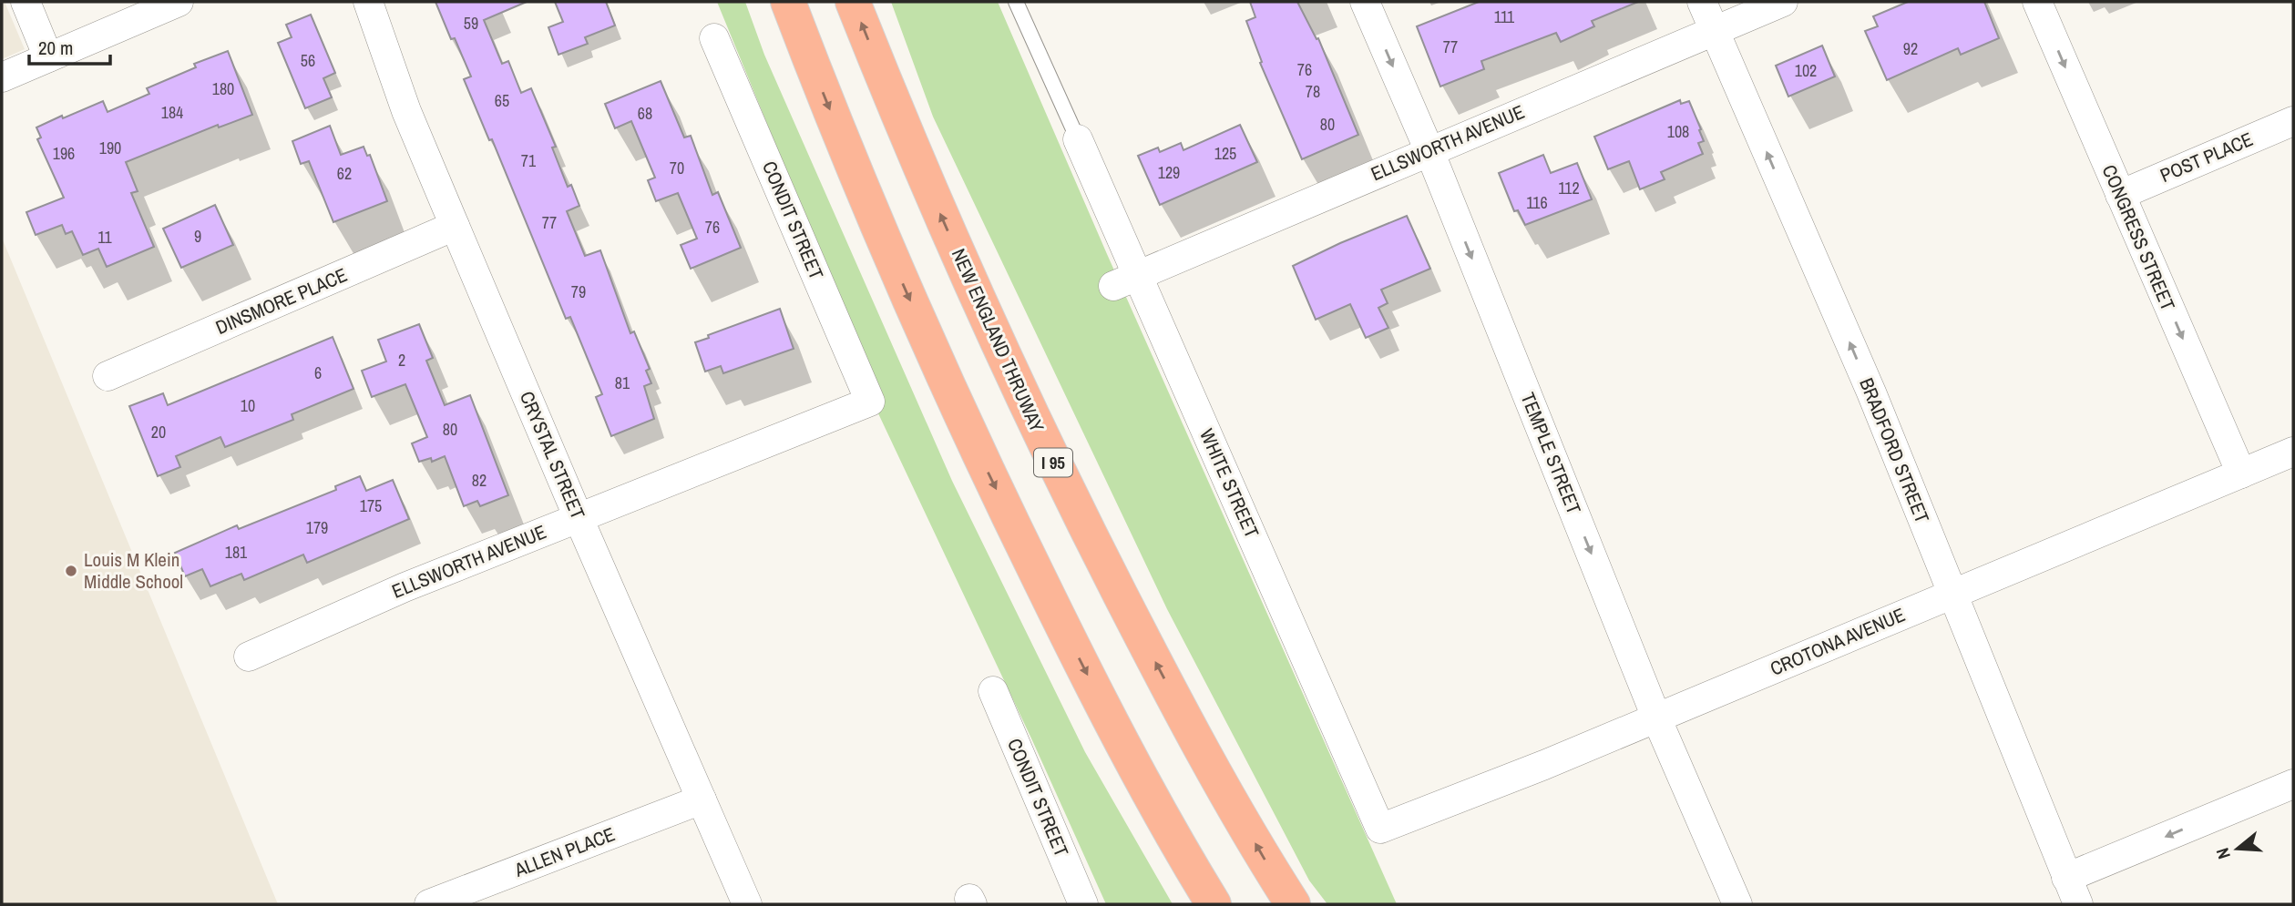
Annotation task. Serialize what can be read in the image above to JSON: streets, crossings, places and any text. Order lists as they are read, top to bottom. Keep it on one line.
{"streets":{"highway":["NEW ENGLAND THRUWAY","I 95"],"street":["ELLSWORTH AVENUE","POST PLACE","CONDIT STREET","CONGRESS STREET","DINSMORE PLACE","BRADFORD STREET","TEMPLE STREET","CRYSTAL STREET","WHITE STREET","CROTONA AVENUE","ALLEN PLACE"]},"crossings":[["ELLSWORTH AVENUE","CONDIT STREET"],["ELLSWORTH AVENUE","BRADFORD STREET"],["ELLSWORTH AVENUE","TEMPLE STREET"],["ELLSWORTH AVENUE","CRYSTAL STREET"],["ELLSWORTH AVENUE","WHITE STREET"],["POST PLACE","CONGRESS STREET"],["CONGRESS STREET","CROTONA AVENUE"],["DINSMORE PLACE","CRYSTAL STREET"],["BRADFORD STREET","CROTONA AVENUE"],["TEMPLE STREET","CROTONA AVENUE"],["CRYSTAL STREET","ALLEN PLACE"],["WHITE STREET","CROTONA AVENUE"]],"one_way":["CONGRESS STREET","BRADFORD STREET","TEMPLE STREET"],"places":["Louis M Klein Middle School"],"house_numbers":["111","59","77","92","56","76","102","180","78","65","184","68","80","108","190","196","125","71","70","129","62","112","116","77","76","9","11","79","2","6","81","10","80","20","82","175","179","181"],"scale_bar":"20 m","north":"left"}
